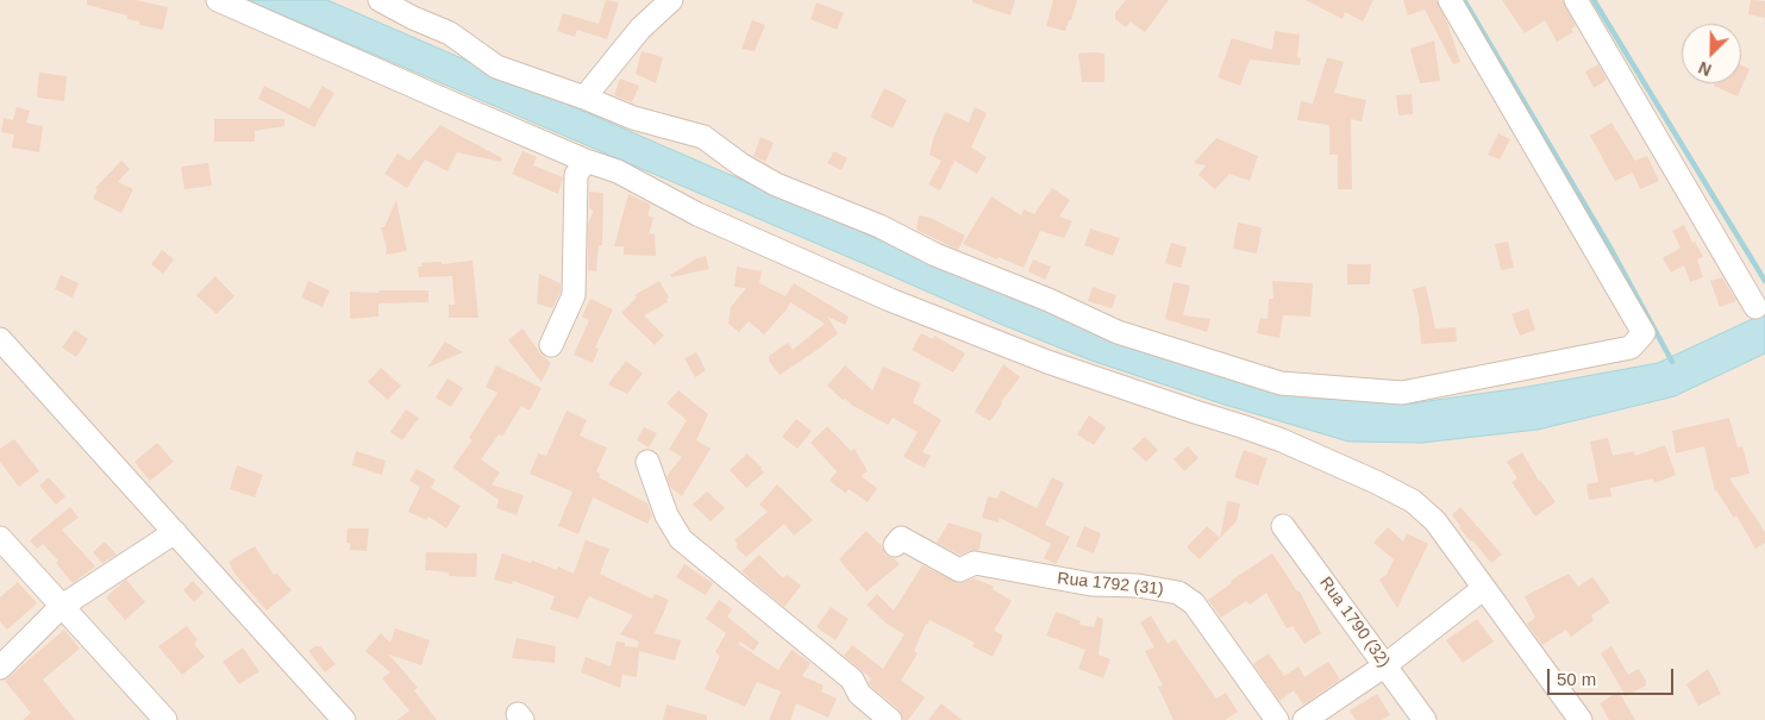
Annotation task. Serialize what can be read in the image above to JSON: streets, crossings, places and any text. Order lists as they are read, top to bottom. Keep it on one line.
{"streets":{"street":["Rua 1792 (31)","Rua 1790 (32)"]},"scale_bar":"50 m","north":"bottom left"}
